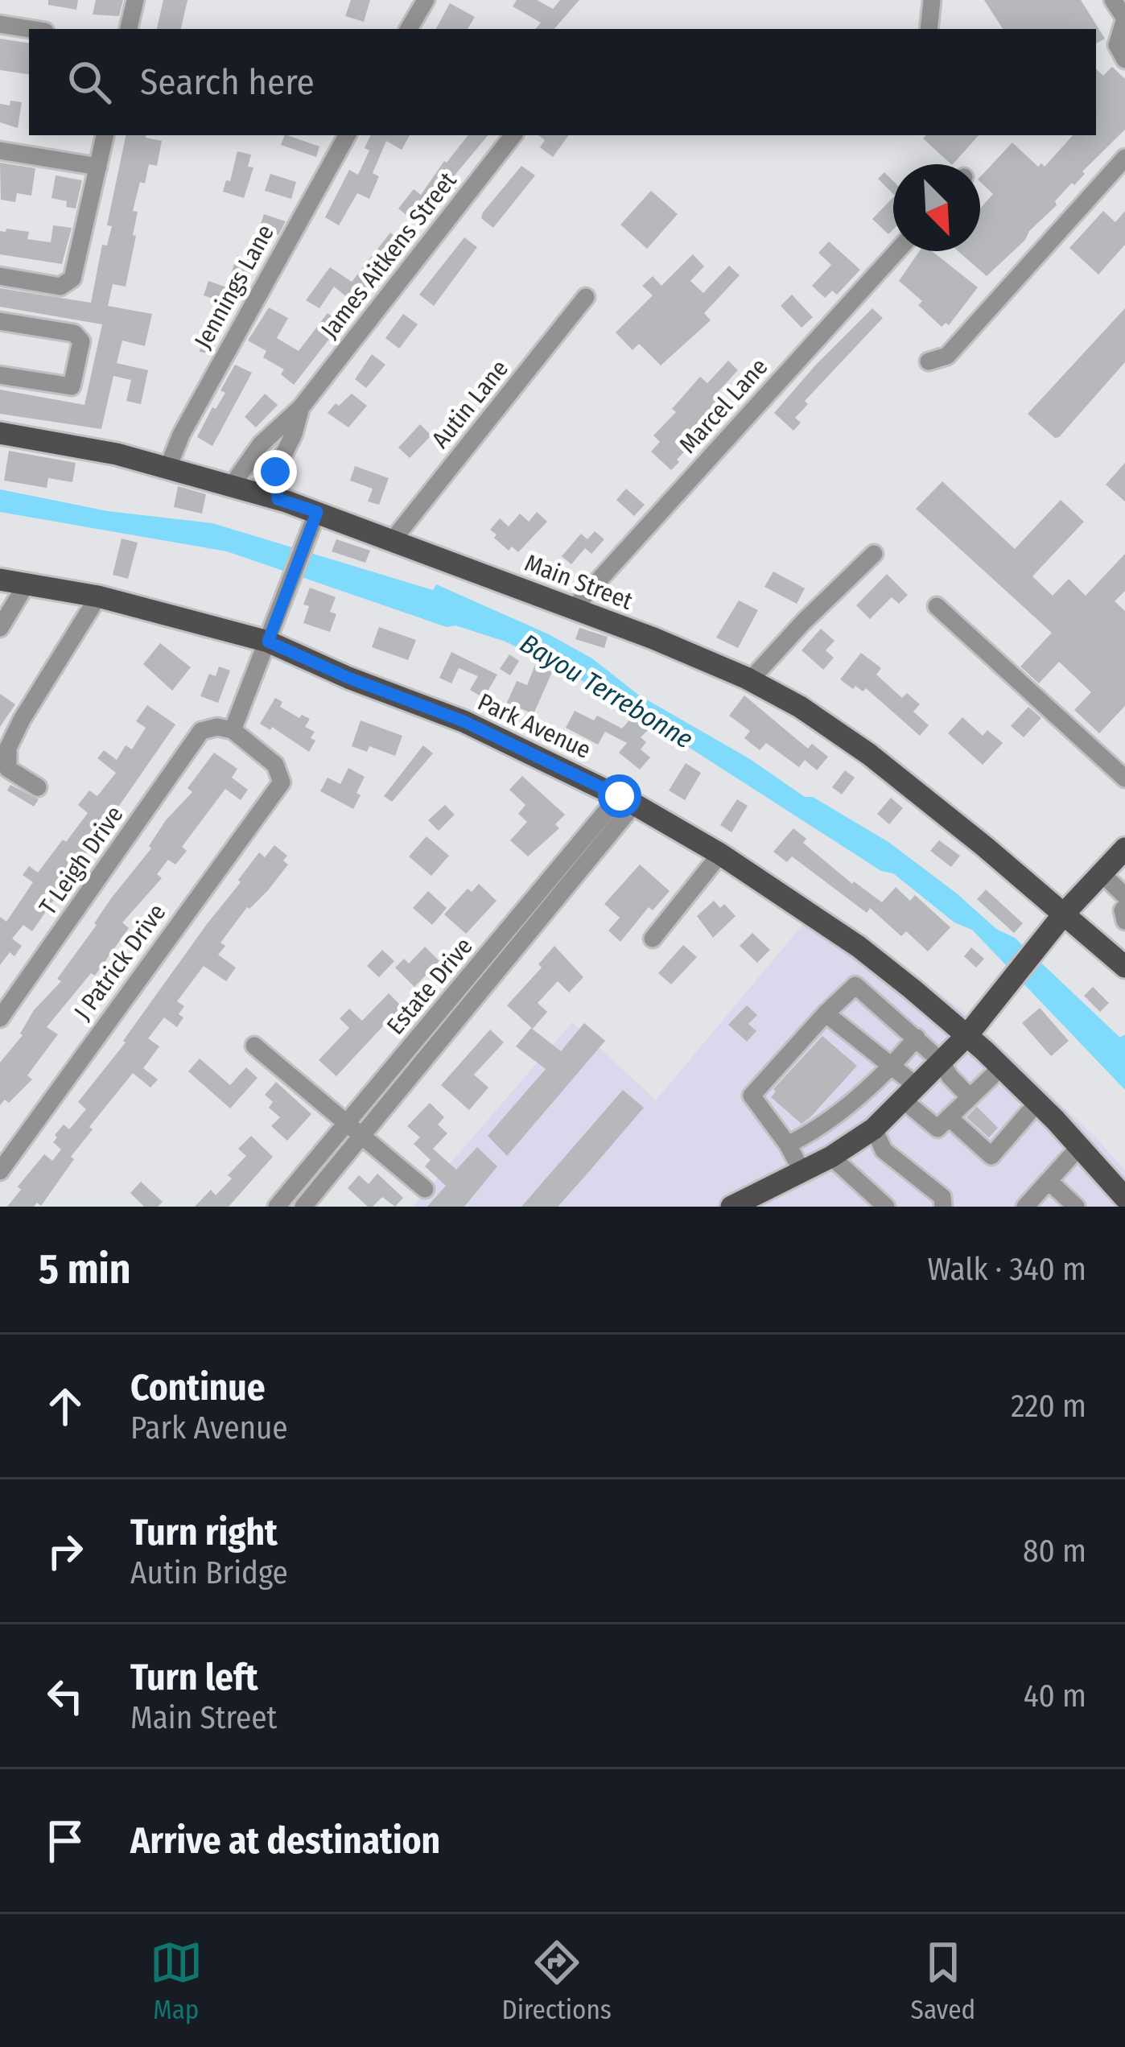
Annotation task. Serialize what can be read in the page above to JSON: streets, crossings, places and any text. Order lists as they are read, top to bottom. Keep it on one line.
{"streets":{"main road":["Main Street","Park Avenue"],"street":["James Aitkens Street","Jennings Lane","Autin Lane","Marcel Lane","T Leigh Drive","J Patrick Drive","Estate Drive"]},"crossings":[["James Aitkens Street","Main Street"],["Jennings Lane","Main Street"],["Autin Lane","Main Street"],["Marcel Lane","Main Street"],["Park Avenue","Estate Drive"],["T Leigh Drive","J Patrick Drive"]],"water":["Bayou Terrebonne"],"north":"bottom right","page":{"search":"Search here","heading":["5 min","Walk · 340 m"],"list":[["Continue","Park Avenue","220 m"],["Turn right","Autin Bridge","80 m"],["Turn left","Main Street","40 m"],"Arrive at destination"],"nav":["Map","Directions","Saved"]}}
